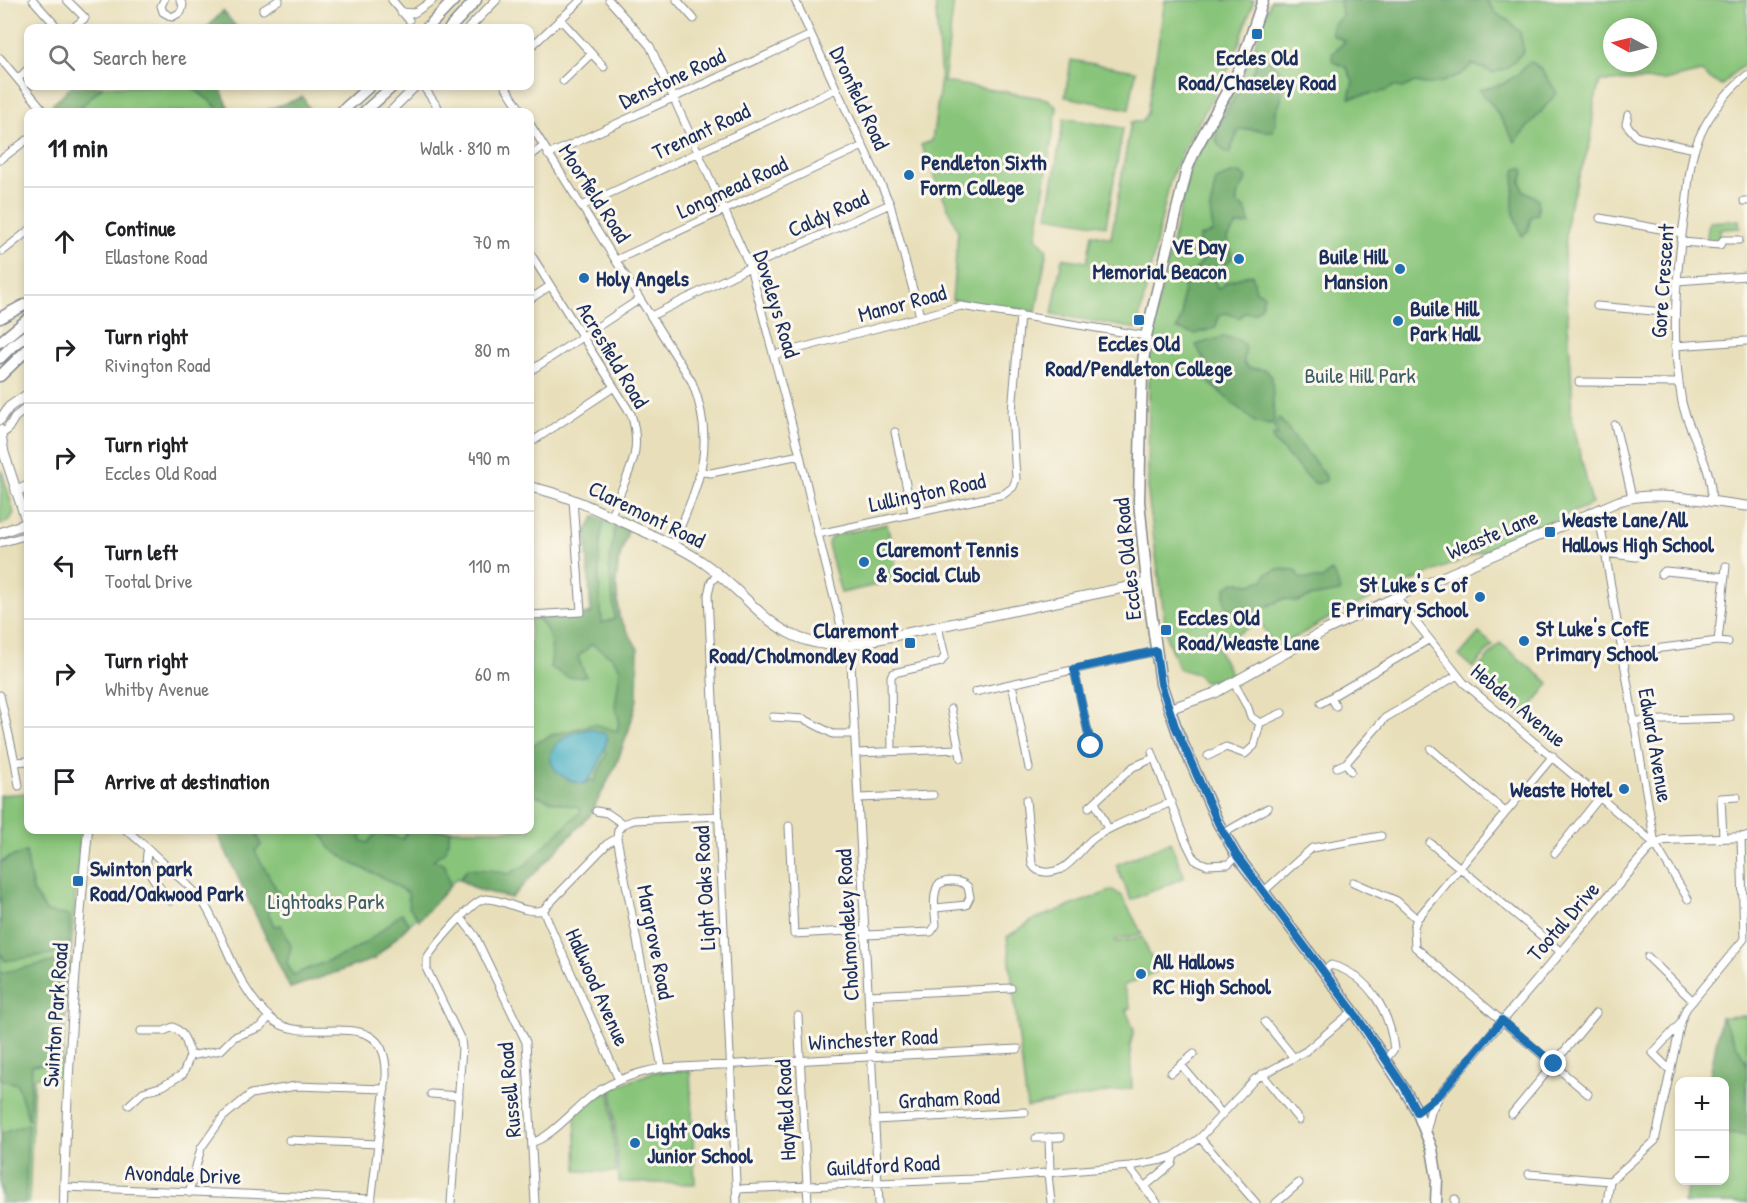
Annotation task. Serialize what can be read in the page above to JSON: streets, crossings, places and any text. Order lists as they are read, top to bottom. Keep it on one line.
{"streets":{"main road":["Claremont Road","Weaste Lane","Eccles Old Road"],"street":["Denstone Road","Dronfield Road","Trenant Road","Longmead Road","Moorfield Road","Caldy Road","Gore Crescent","Manor Road","Doveleys Road","Acresfield Road","Lullington Road","Hebden Avenue","Edward Avenue","Light Oaks Road","Tootal Drive","Cholmondeley Road","Margrove Road","Hallwood Avenue","Swinton Park Road","Winchester Road","Russell Road","Graham Road","Hayfield Road","Guildford Road","Avondale Drive"]},"crossings":[["Denstone Road","Dronfield Road"],["Denstone Road","Moorfield Road"],["Denstone Road","Doveleys Road"],["Dronfield Road","Trenant Road"],["Dronfield Road","Longmead Road"],["Dronfield Road","Caldy Road"],["Dronfield Road","Manor Road"],["Trenant Road","Moorfield Road"],["Trenant Road","Doveleys Road"],["Longmead Road","Moorfield Road"],["Longmead Road","Doveleys Road"],["Moorfield Road","Caldy Road"],["Moorfield Road","Claremont Road"],["Caldy Road","Doveleys Road"],["Gore Crescent","Weaste Lane"],["Manor Road","Doveleys Road"],["Manor Road","Lullington Road"],["Manor Road","Eccles Old Road"],["Doveleys Road","Lullington Road"],["Doveleys Road","Claremont Road"],["Doveleys Road","Cholmondeley Road"],["Acresfield Road","Claremont Road"],["Claremont Road","Eccles Old Road"],["Claremont Road","Light Oaks Road"],["Claremont Road","Cholmondeley Road"],["Weaste Lane","Eccles Old Road"],["Weaste Lane","Hebden Avenue"],["Weaste Lane","Edward Avenue"],["Eccles Old Road","Tootal Drive"],["Hebden Avenue","Edward Avenue"],["Hebden Avenue","Tootal Drive"],["Edward Avenue","Tootal Drive"],["Light Oaks Road","Winchester Road"],["Light Oaks Road","Guildford Road"],["Cholmondeley Road","Winchester Road"],["Cholmondeley Road","Graham Road"],["Cholmondeley Road","Guildford Road"],["Margrove Road","Winchester Road"],["Hallwood Avenue","Winchester Road"],["Swinton Park Road","Avondale Drive"],["Winchester Road","Russell Road"],["Winchester Road","Hayfield Road"],["Hayfield Road","Guildford Road"]],"parks":["Buile Hill Park","Lightoaks Park"],"places":{"transit":["Eccles Old Road/Chaseley Road","Eccles Old Road/Pendleton College","Weaste Lane/All Hallows High School","Eccles Old Road/Weaste Lane","Claremont Road/Cholmondley Road","Swinton park Road/Oakwood Park"],"other":["Pendleton Sixth Form College","VE Day Memorial Beacon","Buile Hill Mansion","Holy Angels","Buile Hill Park Hall","Claremont Tennis & Social Club","St Luke's C of E Primary School","St Luke's CofE Primary School","Weaste Hotel","All Hallows RC High School","Light Oaks Junior School"]},"north":"left","page":{"search":"Search here","heading":["11 min","Walk · 810 m"],"list":[["Continue","Ellastone Road","70 m"],["Turn right","Rivington Road","80 m"],["Turn right","Eccles Old Road","490 m"],["Turn left","Tootal Drive","110 m"],["Turn right","Whitby Avenue","60 m"],"Arrive at destination"],"map_buttons":["+","−"]}}
